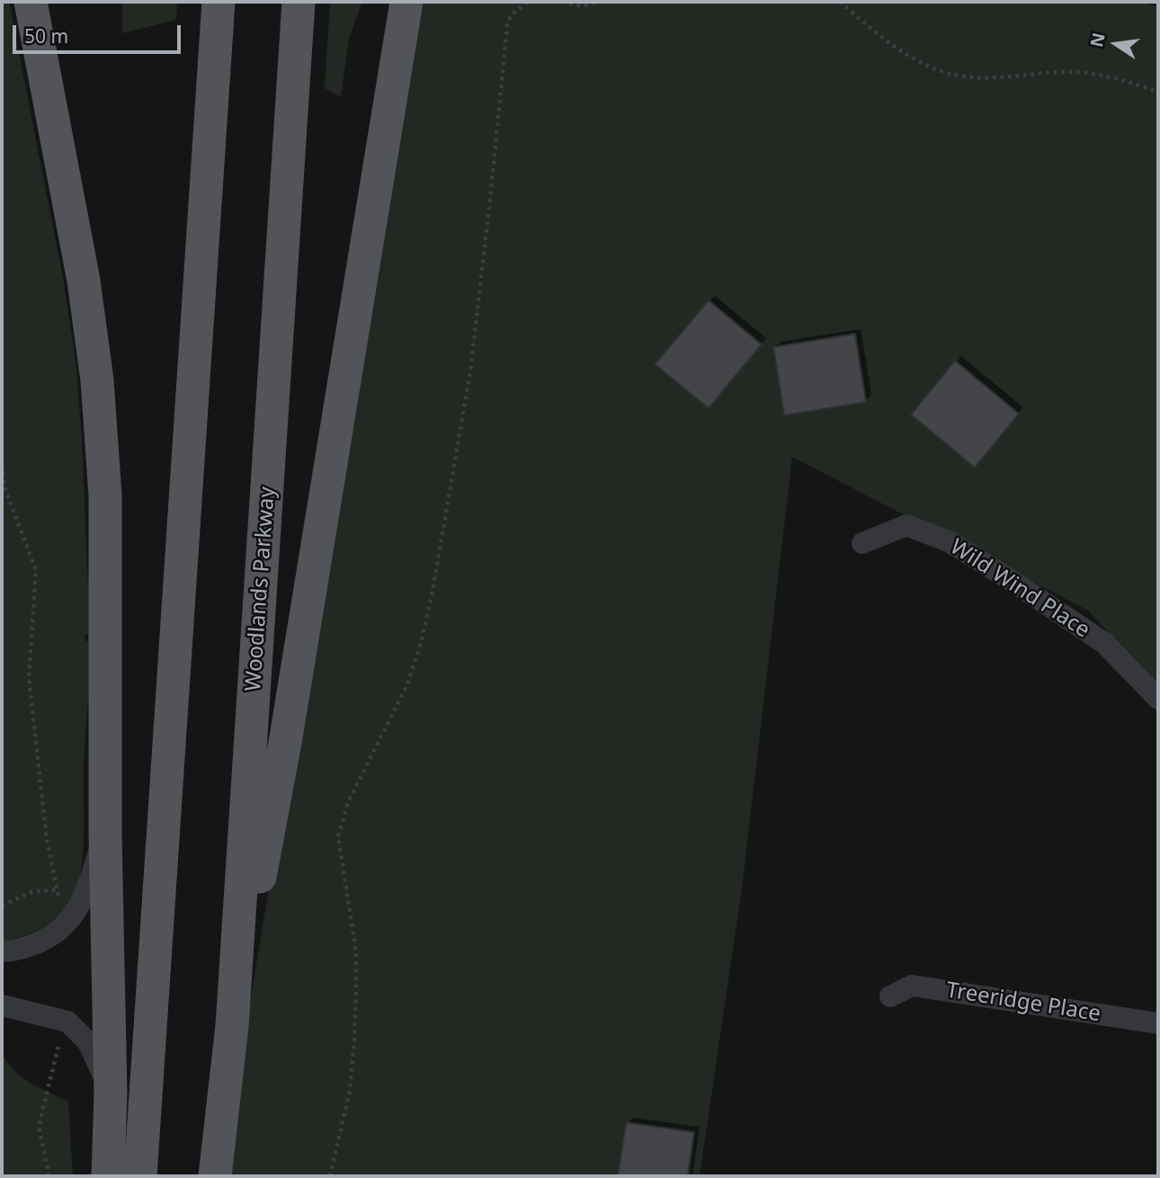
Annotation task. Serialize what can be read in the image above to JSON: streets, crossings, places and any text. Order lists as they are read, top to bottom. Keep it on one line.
{"streets":{"main road":["Woodlands Parkway"],"street":["Wild Wind Place","Treeridge Place"]},"scale_bar":"50 m","north":"left"}
